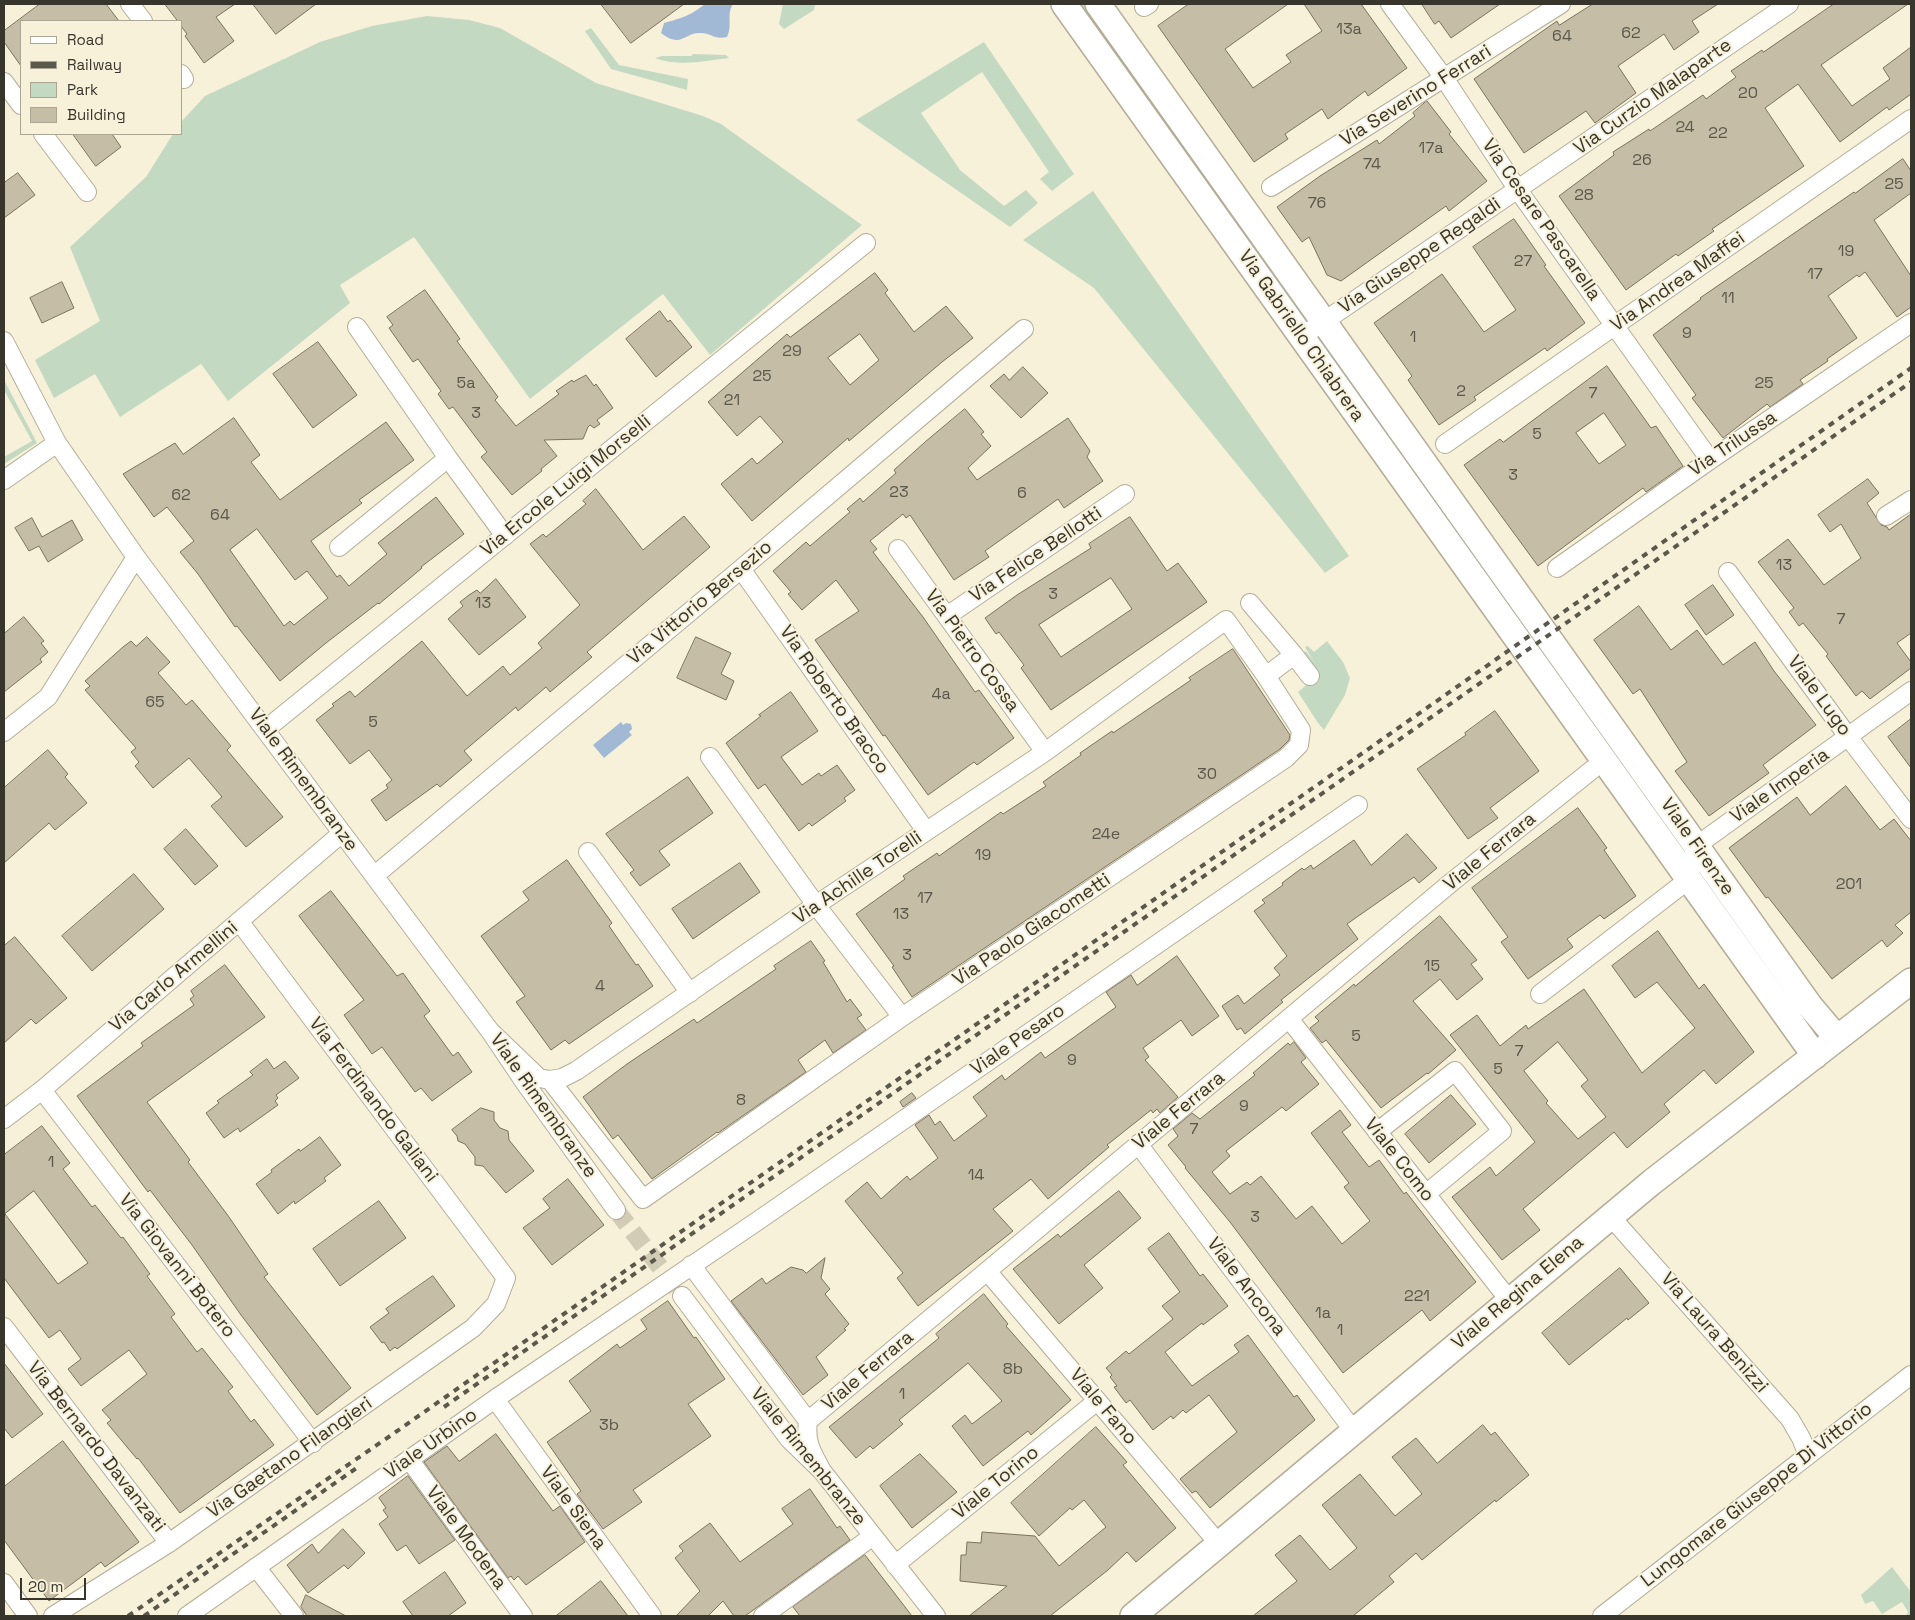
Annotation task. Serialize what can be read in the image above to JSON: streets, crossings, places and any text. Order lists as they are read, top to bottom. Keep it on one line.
{"streets":{"street":["Via Severino Ferrari","Via Curzio Malaparte","Via Cesare Pascarella","Via Giuseppe Regaldi","Via Andrea Maffei","Via Gabriello Chiabrera","Via Trilussa","Via Ercole Luigi Morselli","Via Felice Bellotti","Via Vittorio Bersezio","Via Pietro Cossa","Viale Lugo","Via Roberto Bracco","Viale Rimembranze","Viale Imperia","Viale Firenze","Viale Ferrara","Via Achille Torelli","Via Paolo Giacometti","Via Carlo Armellini","Viale Pesaro","Via Ferdinando Galiani","Viale Como","Via Giovanni Botero","Viale Ancona","Viale Regina Elena","Via Laura Benizzi","Viale Fano","Viale Urbino","Via Bernardo Davanzati","Via Gaetano Filangieri","Viale Torino","Lungomare Giuseppe Di Vittorio","Viale Siena","Viale Modena"]},"crossings":[["Via Severino Ferrari","Via Cesare Pascarella"],["Via Curzio Malaparte","Via Cesare Pascarella"],["Via Curzio Malaparte","Via Giuseppe Regaldi"],["Via Cesare Pascarella","Via Giuseppe Regaldi"],["Via Cesare Pascarella","Via Andrea Maffei"],["Via Cesare Pascarella","Via Trilussa"],["Via Giuseppe Regaldi","Via Gabriello Chiabrera"],["Via Gabriello Chiabrera","Viale Firenze"],["Via Ercole Luigi Morselli","Viale Rimembranze"],["Via Felice Bellotti","Via Pietro Cossa"],["Via Vittorio Bersezio","Via Roberto Bracco"],["Via Vittorio Bersezio","Viale Rimembranze"],["Via Pietro Cossa","Via Achille Torelli"],["Viale Lugo","Viale Imperia"],["Via Roberto Bracco","Via Achille Torelli"],["Viale Rimembranze","Viale Ferrara"],["Viale Rimembranze","Via Carlo Armellini"],["Viale Rimembranze","Viale Torino"],["Viale Imperia","Viale Firenze"],["Viale Firenze","Viale Regina Elena"],["Viale Ferrara","Viale Como"],["Viale Ferrara","Viale Ancona"],["Viale Ferrara","Viale Fano"],["Via Achille Torelli","Via Paolo Giacometti"],["Via Carlo Armellini","Via Ferdinando Galiani"],["Via Carlo Armellini","Via Giovanni Botero"],["Viale Pesaro","Viale Urbino"],["Via Ferdinando Galiani","Via Gaetano Filangieri"],["Viale Como","Viale Regina Elena"],["Via Giovanni Botero","Via Gaetano Filangieri"],["Viale Ancona","Viale Regina Elena"],["Viale Regina Elena","Via Laura Benizzi"],["Viale Regina Elena","Viale Fano"],["Via Laura Benizzi","Lungomare Giuseppe Di Vittorio"],["Viale Fano","Viale Torino"],["Viale Urbino","Viale Siena"],["Viale Urbino","Viale Modena"],["Via Bernardo Davanzati","Via Gaetano Filangieri"]],"house_numbers":["13a","62","64","20","24","22","17a","26","74","25","28","76","19","27","17","11","9","1","29","25","5a","25","2","7","21","3","5","3","23","6","62","64","13","3","13","7","4a","65","5","30","24e","19","201","17","13","3","15","4","5","7","9","5","8","9","7","1","14","3","221","1a","1","8b","1","3b"],"legend":["Road","Railway","Park","Building"],"scale_bar":"20 m"}
